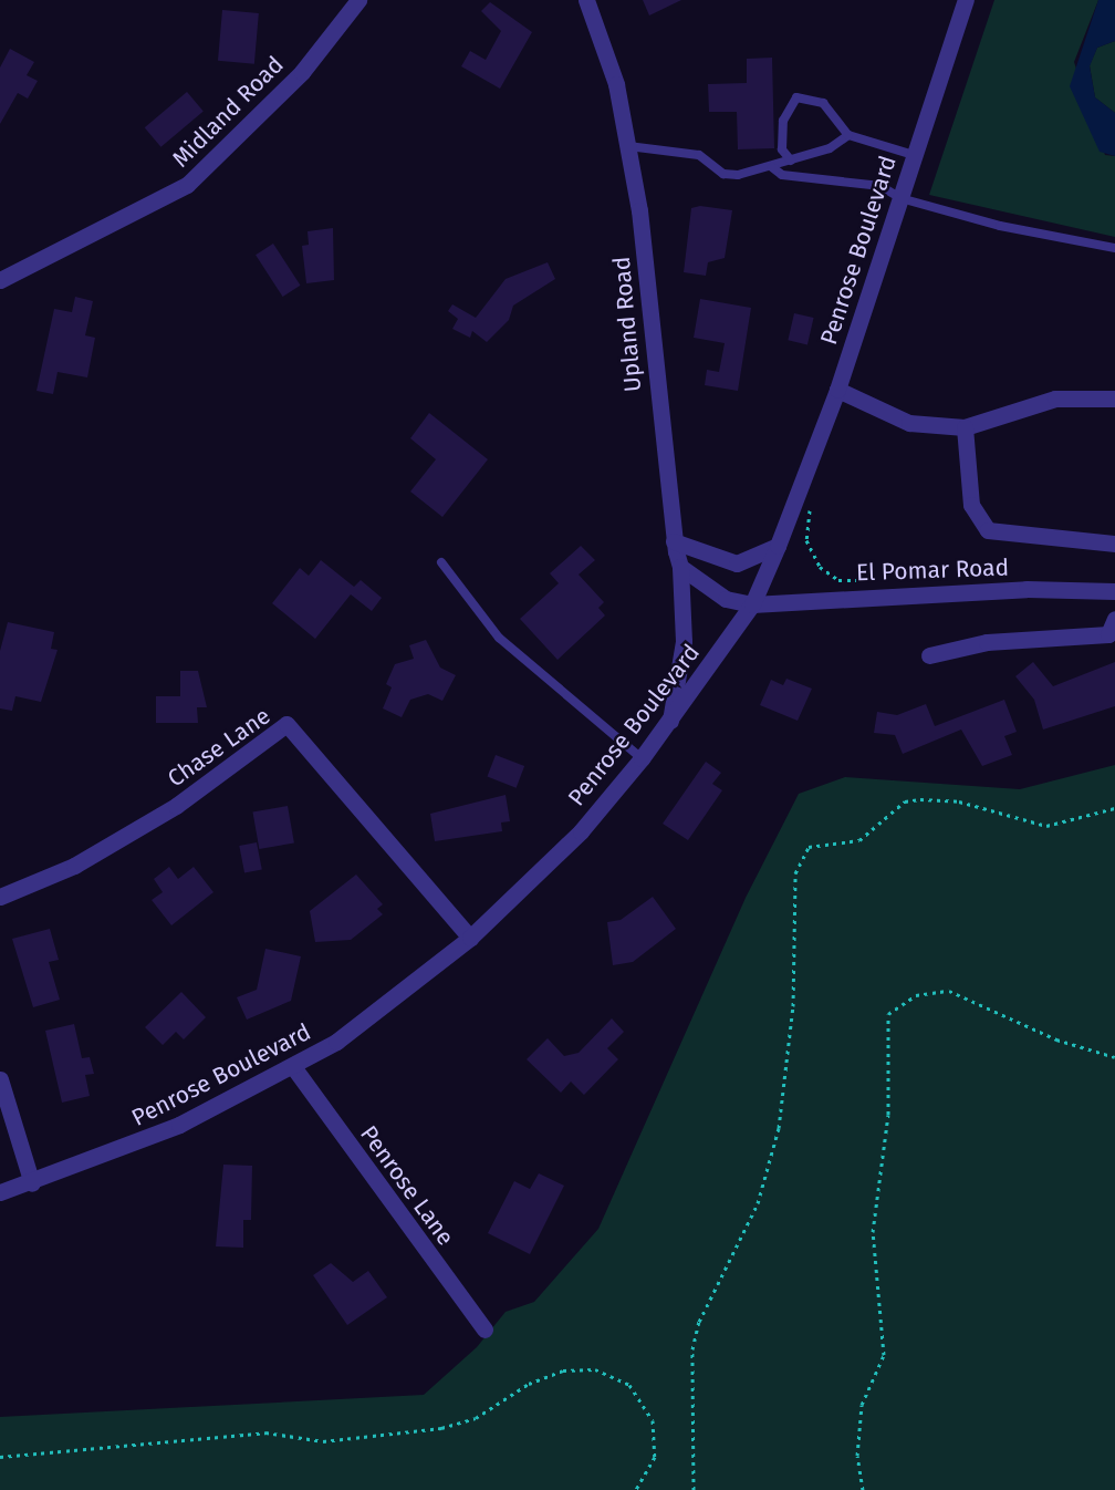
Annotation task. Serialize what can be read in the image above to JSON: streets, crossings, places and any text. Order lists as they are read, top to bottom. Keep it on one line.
{"streets":{"street":["Midland Road","Penrose Boulevard","Upland Road","El Pomar Road","Chase Lane","Penrose Lane"]},"crossings":[["Penrose Boulevard","Upland Road"],["Penrose Boulevard","El Pomar Road"],["Penrose Boulevard","Chase Lane"],["Penrose Boulevard","Penrose Lane"]]}
